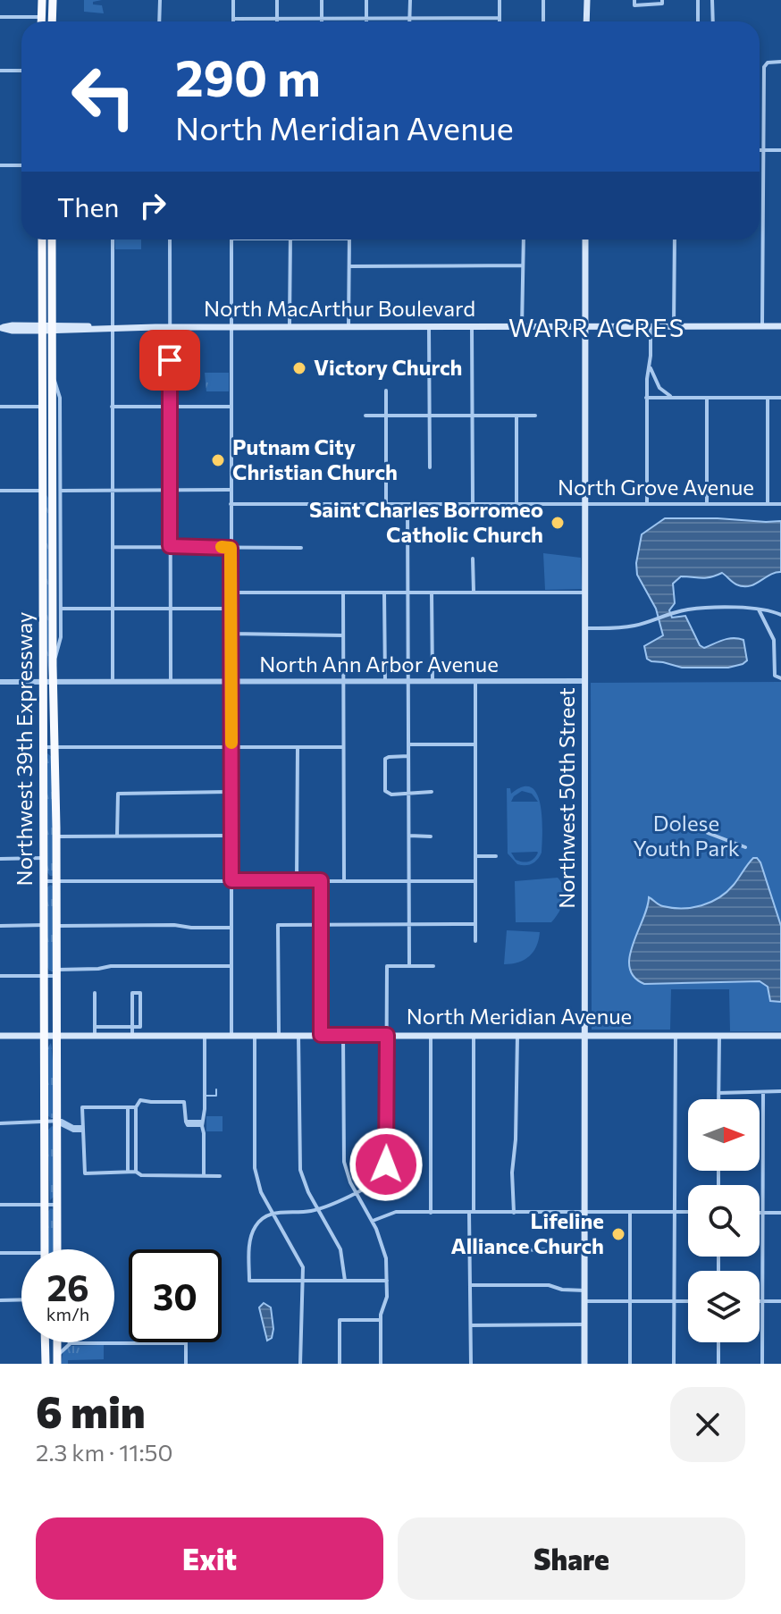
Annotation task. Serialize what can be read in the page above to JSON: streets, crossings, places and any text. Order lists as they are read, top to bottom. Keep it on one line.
{"streets":{"highway":["Northwest 39th Expressway"],"main road":["North MacArthur Boulevard","Northwest 50th Street","North Meridian Avenue"],"street":["North Grove Avenue","North Ann Arbor Avenue"]},"crossings":[["North MacArthur Boulevard","Northwest 39th Expressway"],["North MacArthur Boulevard","Northwest 50th Street"],["North Grove Avenue","Northwest 50th Street"],["North Ann Arbor Avenue","Northwest 39th Expressway"],["North Ann Arbor Avenue","Northwest 50th Street"],["Northwest 39th Expressway","North Meridian Avenue"],["Northwest 50th Street","North Meridian Avenue"]],"districts":["WARR ACRES"],"parks":["Dolese Youth Park"],"places":["Victory Church","Putnam City Christian Church","Saint Charles Borromeo Catholic Church","Lifeline Alliance Church"],"north":"right","page":{"turn":["290 m","North Meridian Avenue"],"then":"Then","speed":"26 km/h","limit":"30","heading":["6 min","2.3 km · 11:50"],"buttons":["Exit","Share"]}}
